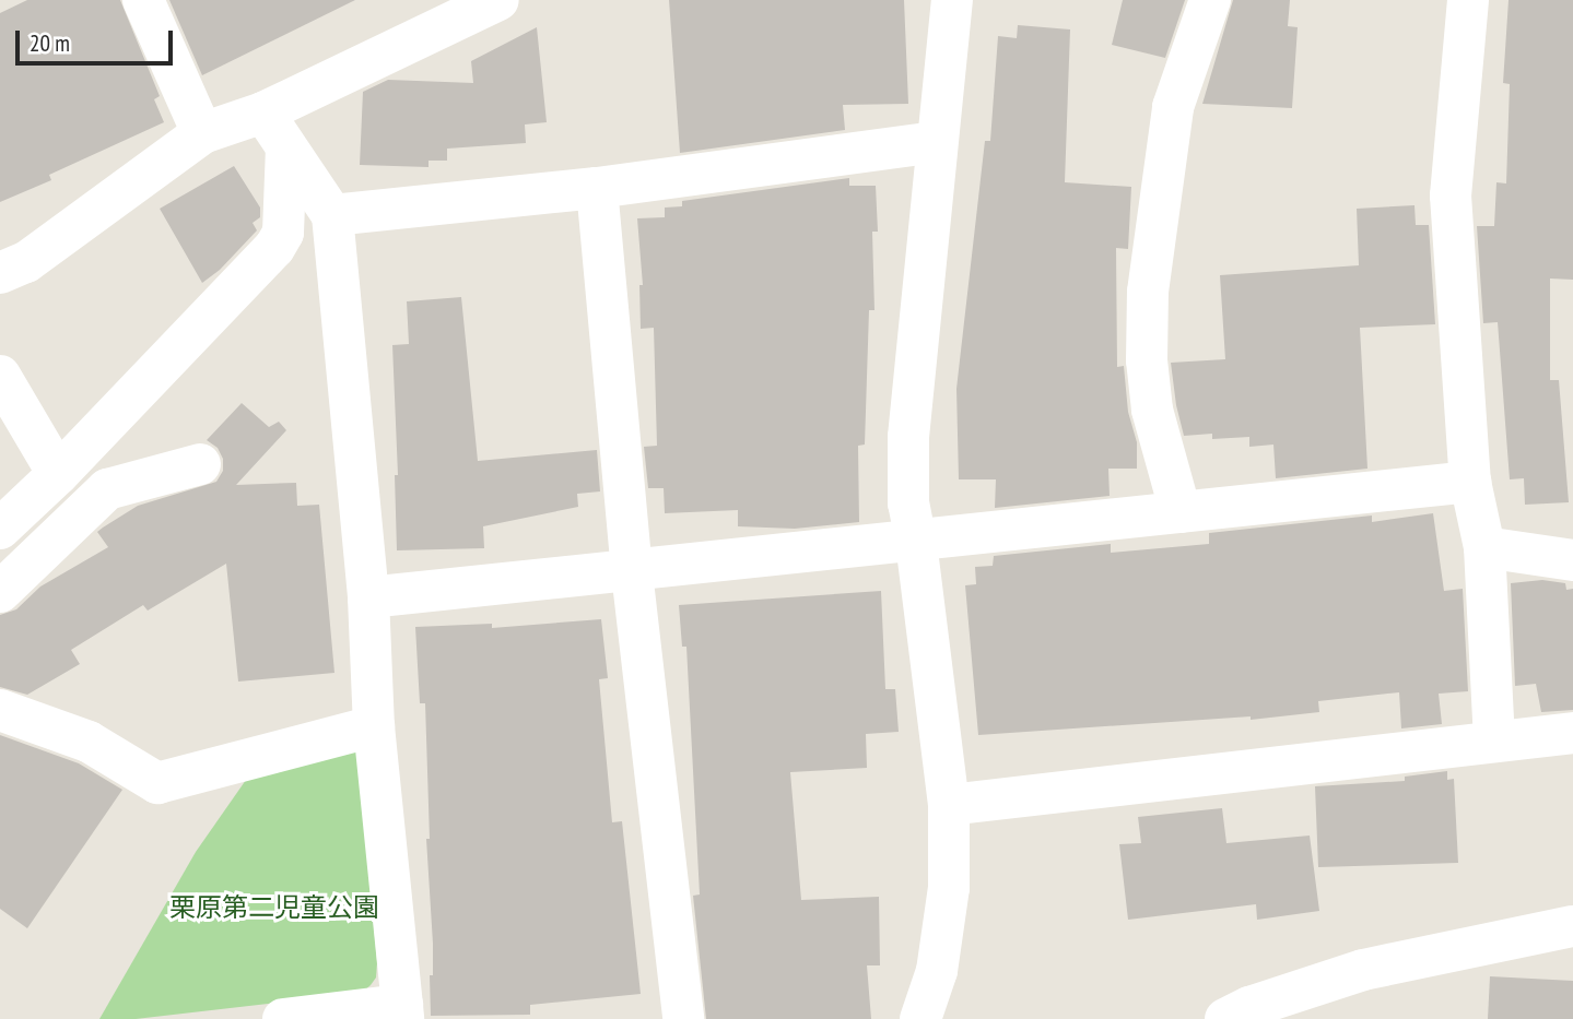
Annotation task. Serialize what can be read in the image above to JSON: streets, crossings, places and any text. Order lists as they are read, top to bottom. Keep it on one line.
{"parks":["栗原第二児童公園"],"scale_bar":"20 m"}
